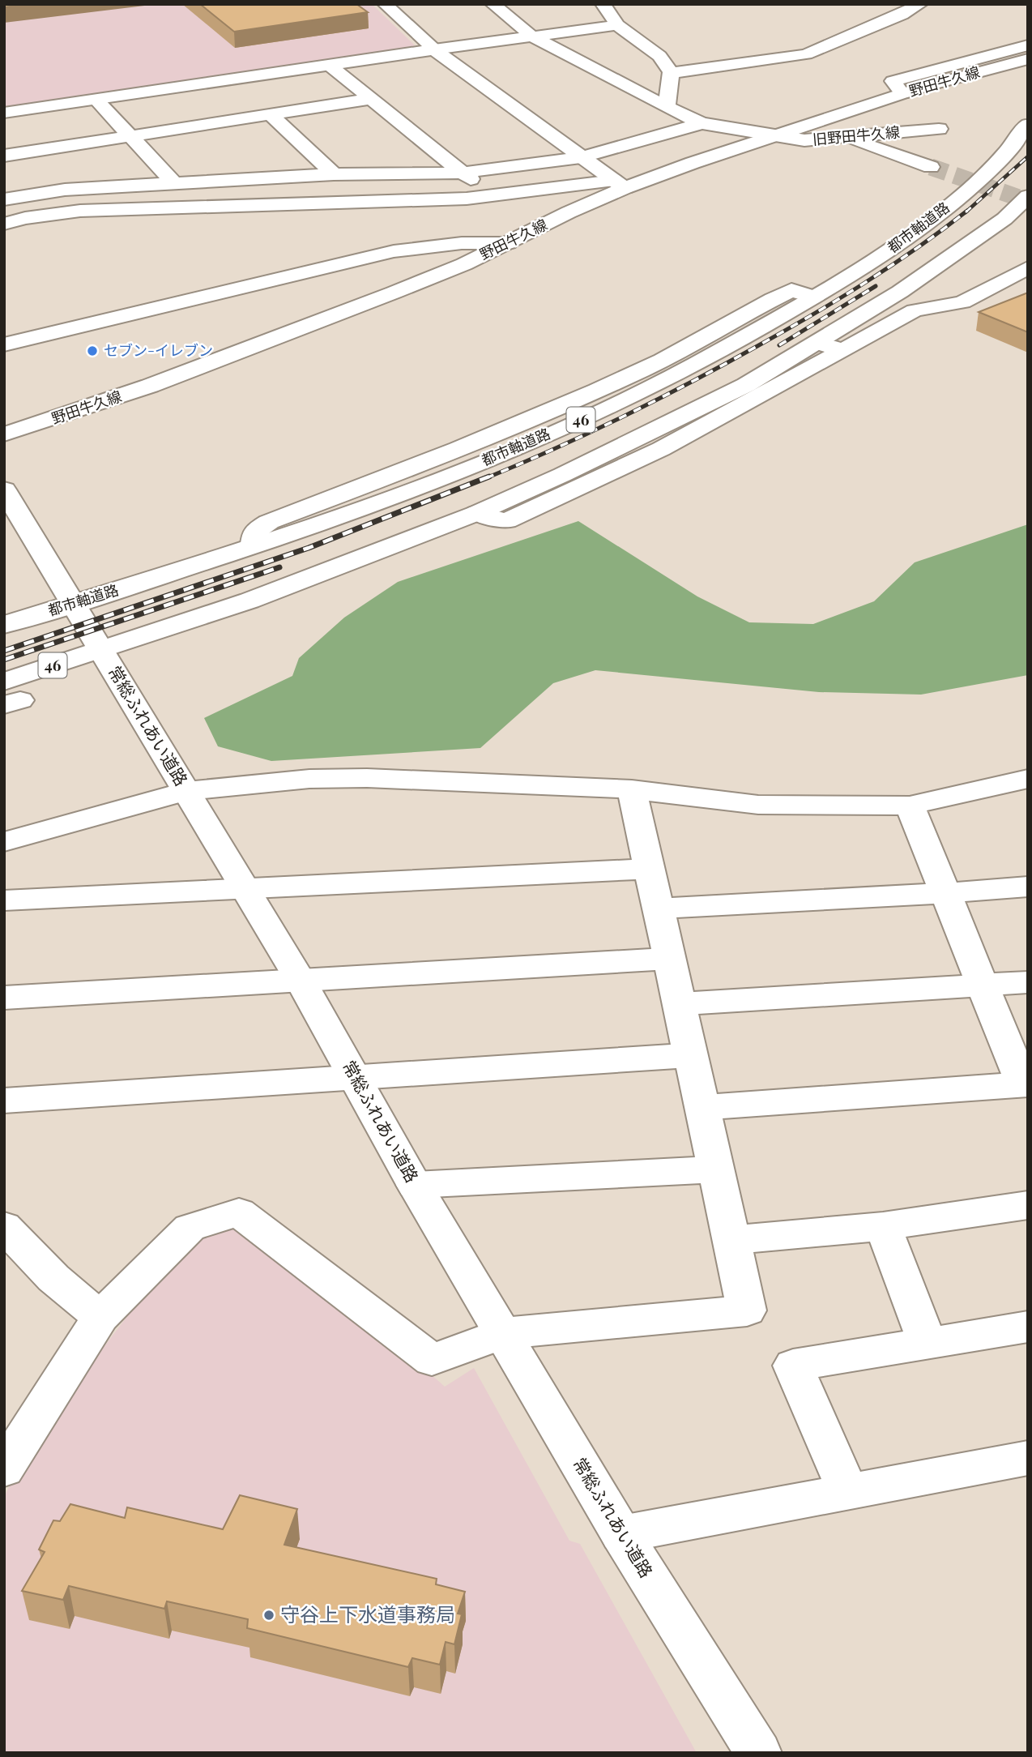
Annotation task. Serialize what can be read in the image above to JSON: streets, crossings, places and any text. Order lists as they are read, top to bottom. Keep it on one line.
{"streets":{"street":["野田牛久線","旧野田牛久線","都市軸道路","46","常総ふれあい道路"]},"crossings":[["野田牛久線","旧野田牛久線"],["都市軸道路","常総ふれあい道路"],["46","常総ふれあい道路"]],"places":["セブン-イレブン","守谷上下水道事務局"]}
